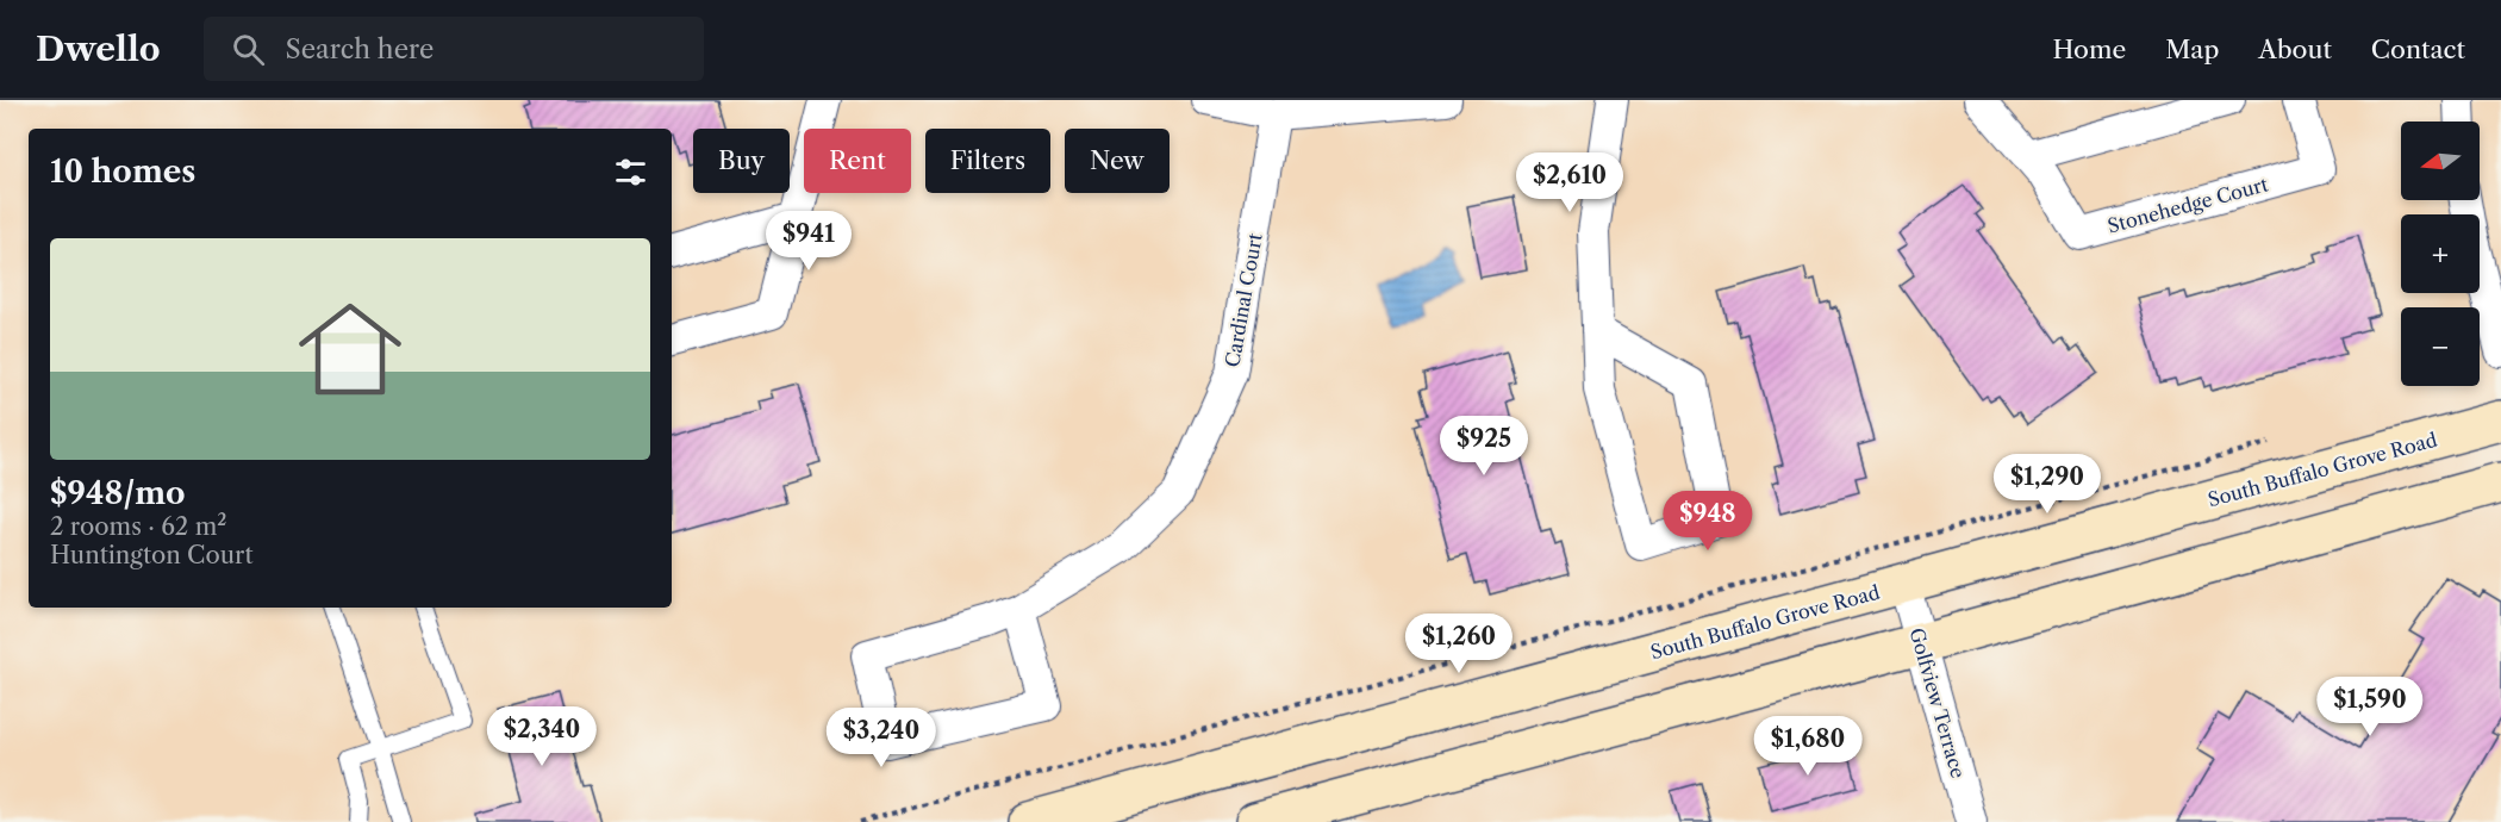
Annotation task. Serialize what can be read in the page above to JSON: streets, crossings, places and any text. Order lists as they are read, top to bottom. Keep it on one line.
{"streets":{"main road":["South Buffalo Grove Road"],"street":["Stonehedge Court","Cardinal Court","Golfview Terrace"]},"crossings":[["South Buffalo Grove Road","Golfview Terrace"]],"north":"left","page":{"header":"Dwello","search":"Search here","nav":["Home","Map","About","Contact"],"map_buttons":["+","−"],"chip":["Buy","Rent","Filters","New"],"heading":"10 homes","price":["$2,610","$941","$925","$1,290","$948","$1,260","$1,590","$2,340","$3,240","$1,680"],"list":[{"name":"$948/mo","note":"2 rooms · 62 m² · Huntington Court"}]}}
